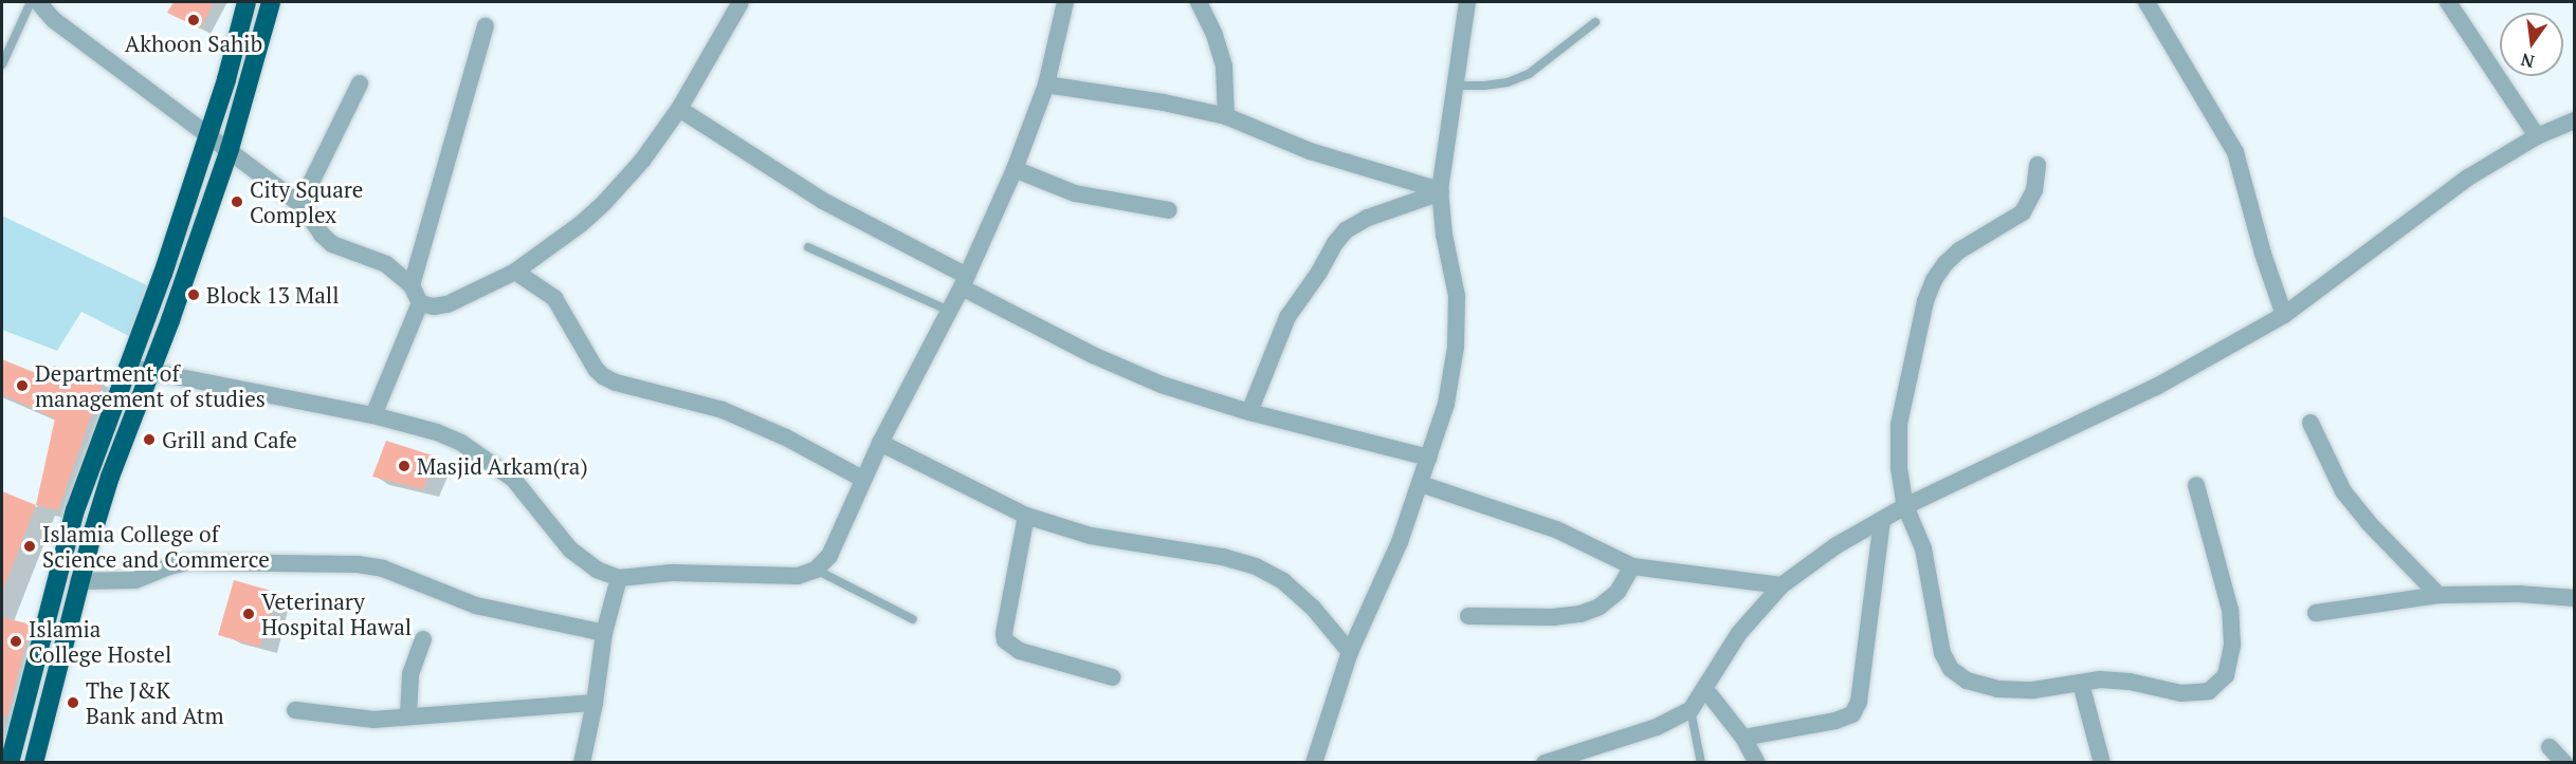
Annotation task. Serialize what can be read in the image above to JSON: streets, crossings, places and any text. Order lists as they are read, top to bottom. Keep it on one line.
{"places":["Akhoon Sahib","City Square Complex","Block 13 Mall","Department of management of studies","Grill and Cafe","Masjid Arkam(ra)","Islamia College of Science and Commerce","Veterinary Hospital Hawal","Islamia College Hostel","The J&K Bank and Atm"],"north":"bottom"}
